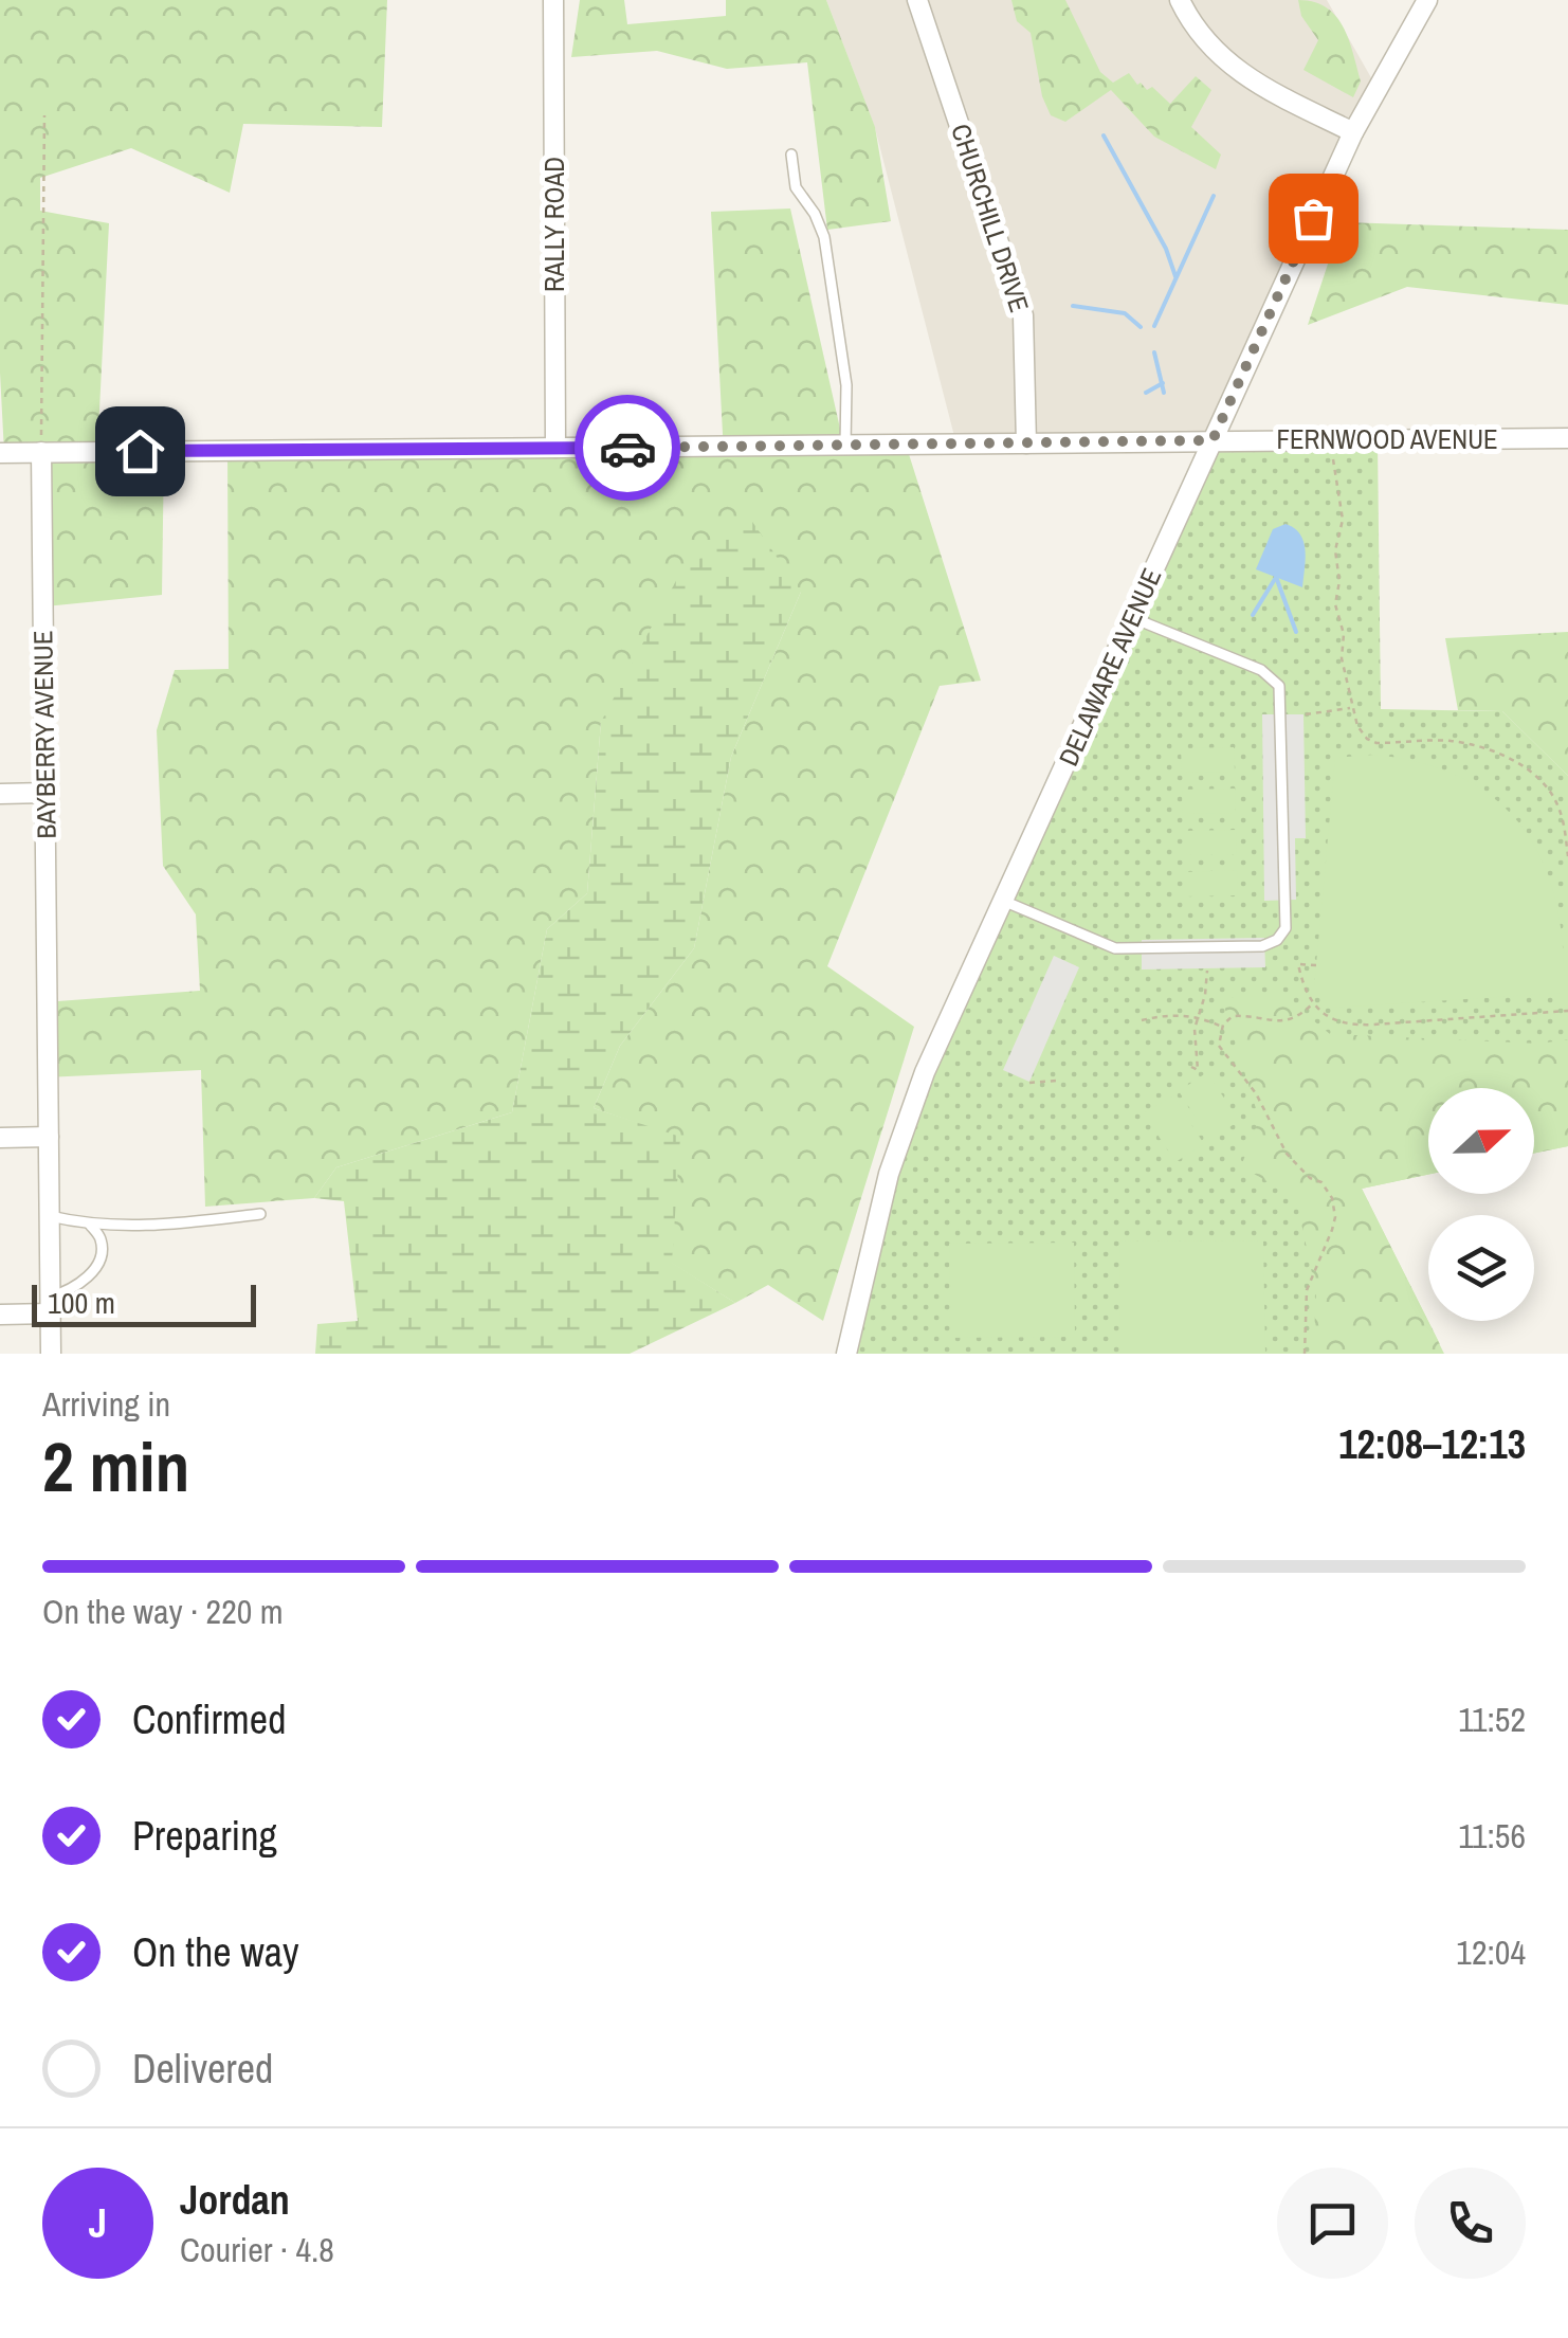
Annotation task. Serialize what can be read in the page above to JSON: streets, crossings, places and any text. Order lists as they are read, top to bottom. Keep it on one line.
{"streets":{"street":["CHURCHILL DRIVE","RALLY ROAD","FERNWOOD AVENUE","DELAWARE AVENUE","BAYBERRY AVENUE"]},"crossings":[["CHURCHILL DRIVE","FERNWOOD AVENUE"],["RALLY ROAD","FERNWOOD AVENUE"],["FERNWOOD AVENUE","DELAWARE AVENUE"],["FERNWOOD AVENUE","BAYBERRY AVENUE"]],"scale_bar":"100 m","north":"right","page":{"scale":"100 m","heading":["2 min","Arriving in","12:08–12:13"],"panel":["Jordan","Courier · 4.8"],"bar":"On the way · 220 m","list":[["Confirmed","11:52"],["Preparing","11:56"],["On the way","12:04"],"Delivered"],"round":"J"}}
